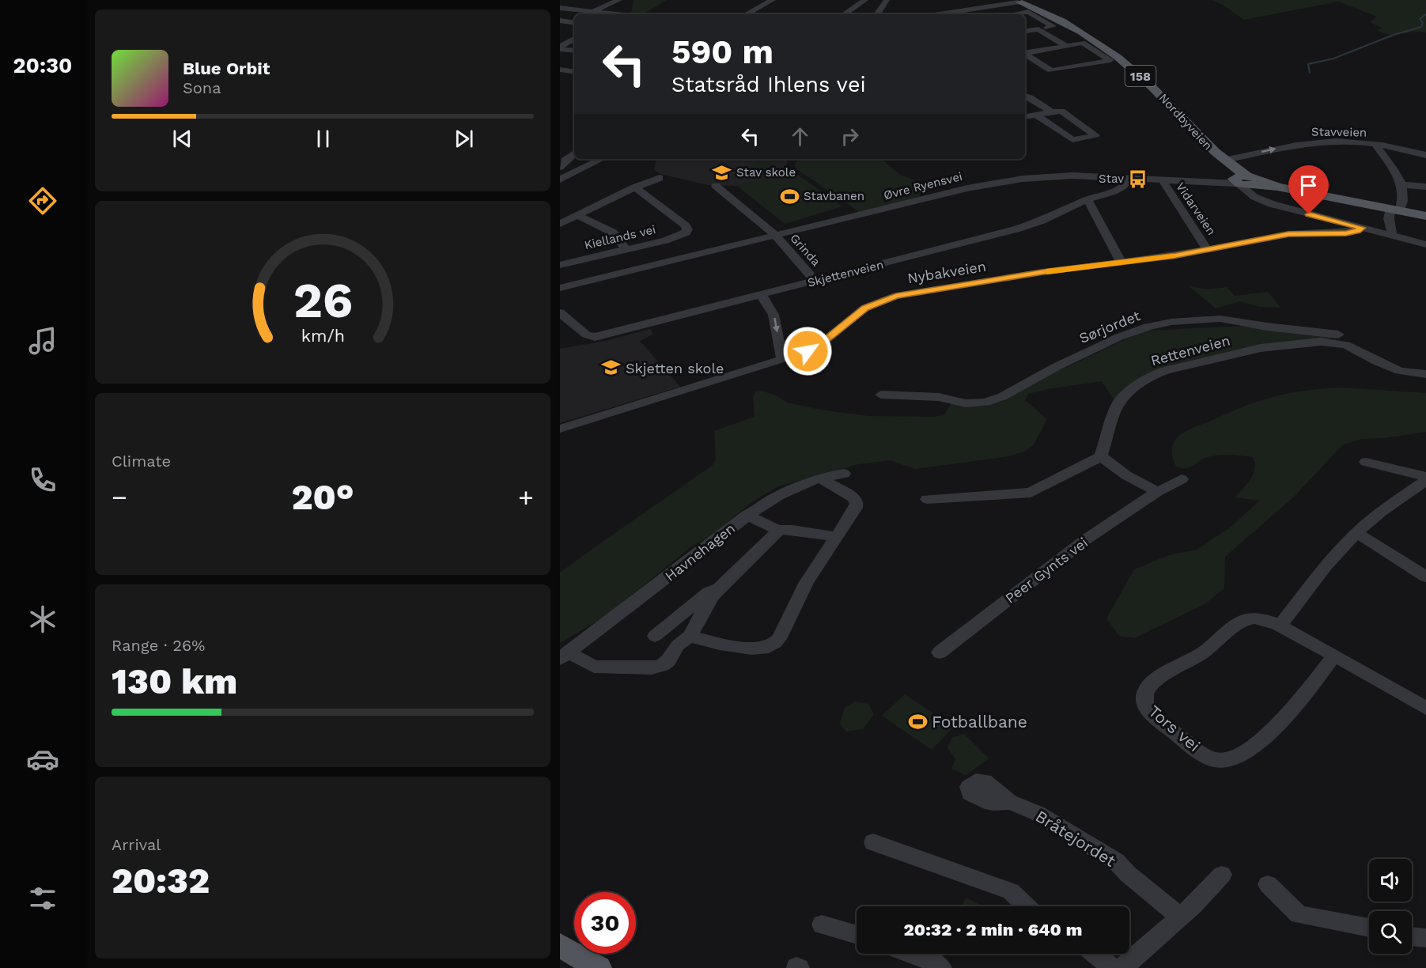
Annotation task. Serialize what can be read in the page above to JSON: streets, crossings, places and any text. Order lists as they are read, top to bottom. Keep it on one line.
{"streets":{"main road":["158","Nordbyveien"],"street":["Stavveien","Øvre Ryensvei","Vidarveien","Kiellands vei","Grinda","Nybakveien","Skjettenveien","Sørjordet","Rettenveien","Havnehagen","Peer Gynts vei","Tors vei","Bråtejordet"]},"crossings":[["Nordbyveien","Stavveien"],["Nordbyveien","Øvre Ryensvei"],["Øvre Ryensvei","Vidarveien"],["Øvre Ryensvei","Grinda"],["Øvre Ryensvei","Skjettenveien"],["Vidarveien","Nybakveien"],["Grinda","Skjettenveien"],["Sørjordet","Rettenveien"]],"one_way":["Stavveien"],"places":{"school or university":["Stav skole","Skjetten skole"],"bus stop":["Stav"],"sports":["Stavbanen","Fotballbane"]},"page":{"tabs":"20:30","turn":["590 m","Statsråd Ihlens vei"],"song":["Blue Orbit","Sona"],"tile":["Climate",["Range · 26%","130 km"],["Arrival","20:32"]],"heat":["−","20°","+"],"limit":"30","trip":"20:32 · 2 min · 640 m","gauge":["26","km/h"]}}
